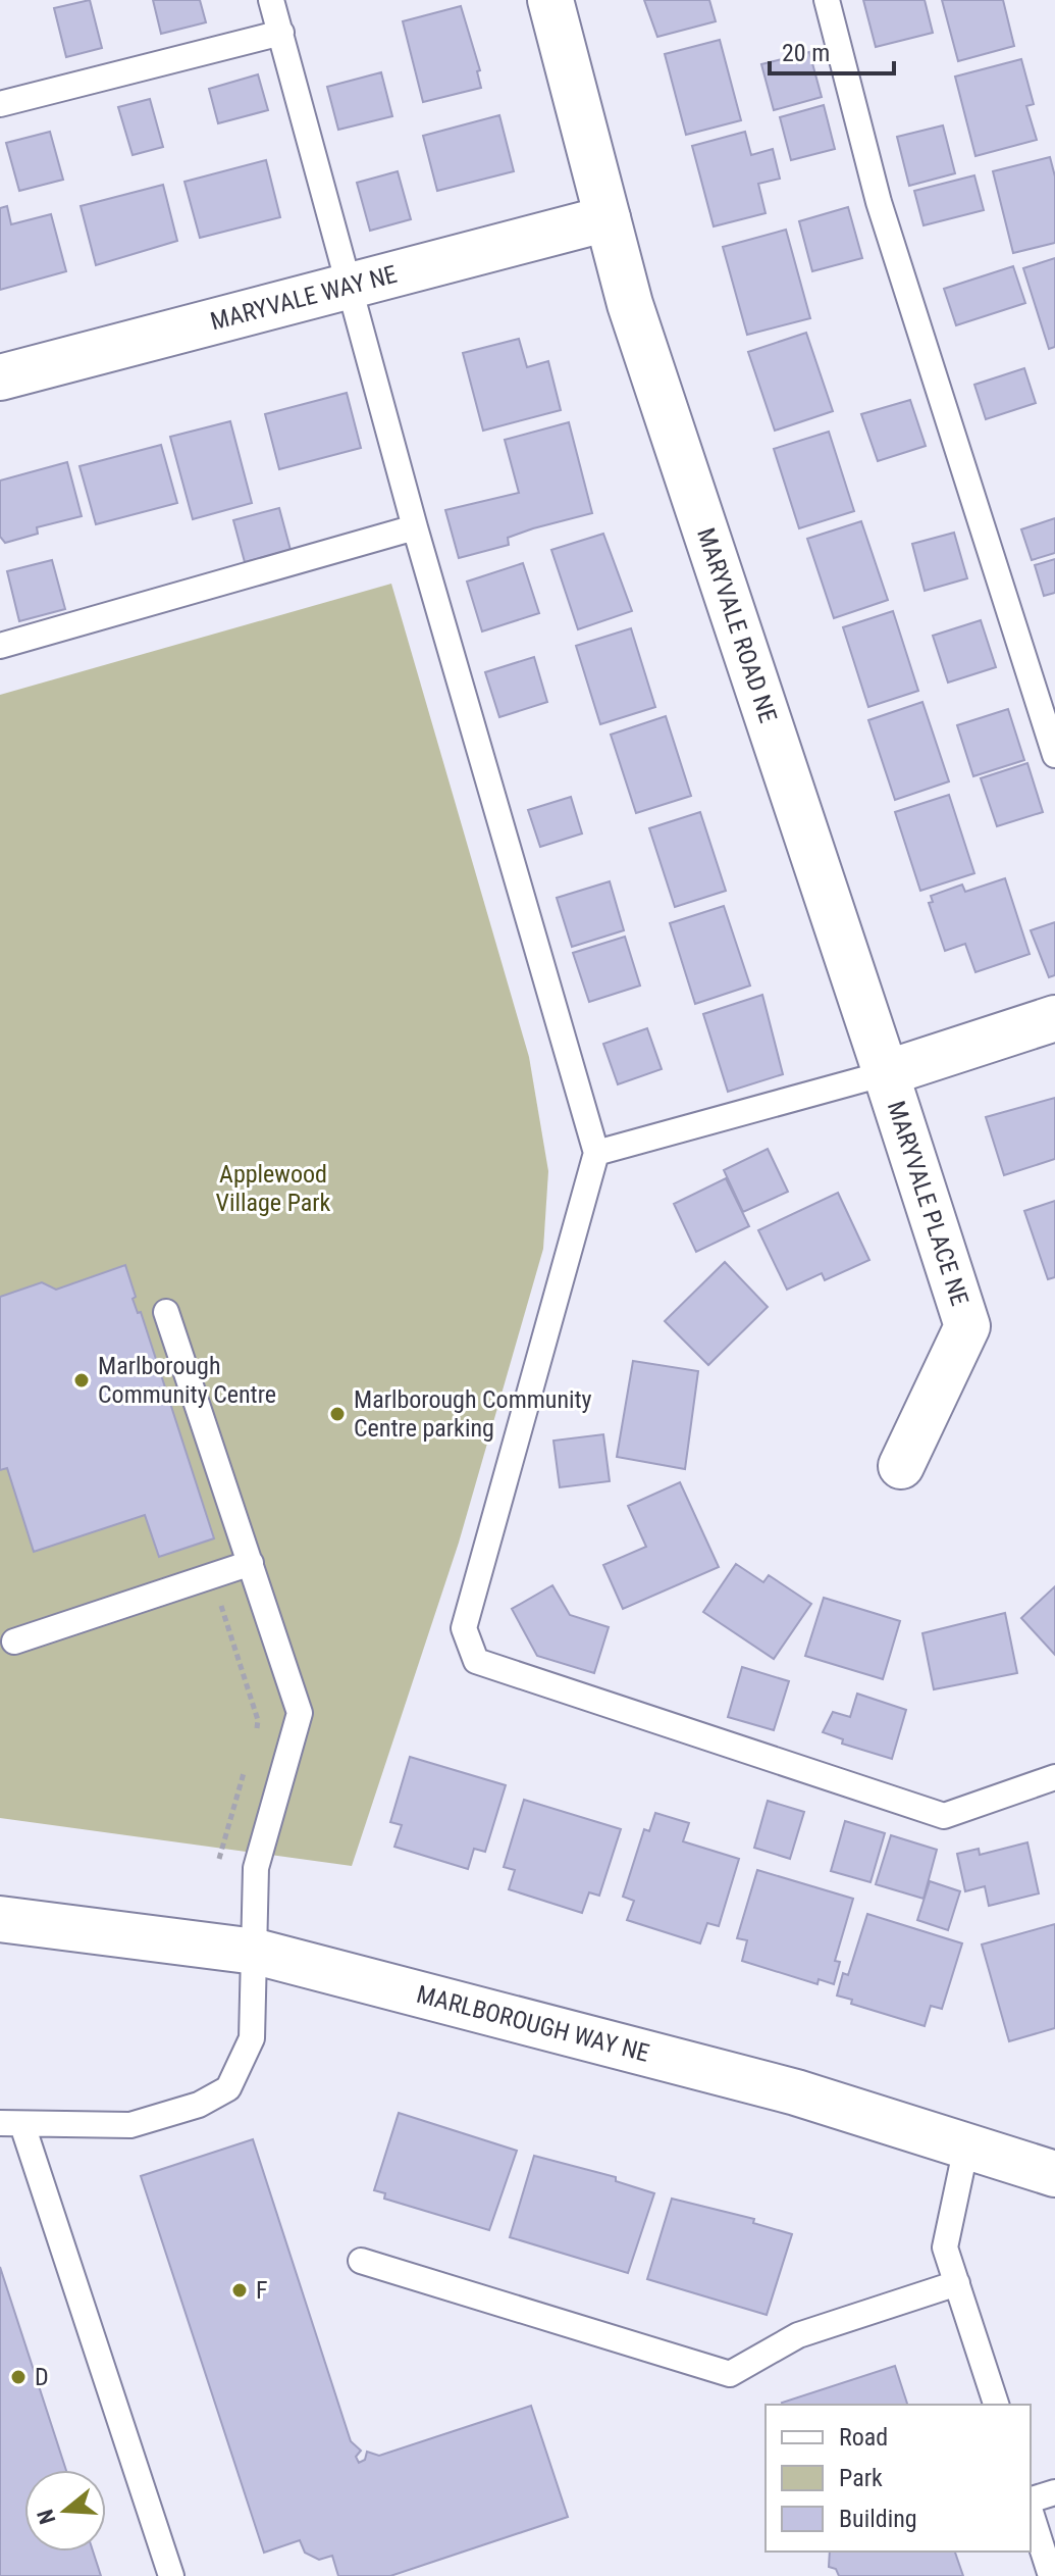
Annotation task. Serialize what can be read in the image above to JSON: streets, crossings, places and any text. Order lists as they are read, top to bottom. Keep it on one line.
{"streets":{"street":["MARYVALE WAY NE","MARYVALE ROAD NE","MARYVALE PLACE NE","MARLBOROUGH WAY NE"]},"crossings":[["MARYVALE WAY NE","MARYVALE ROAD NE"],["MARYVALE ROAD NE","MARYVALE PLACE NE"]],"parks":["Applewood Village Park"],"places":["Marlborough Community Centre","Marlborough Community Centre parking","F","D"],"legend":["Road","Park","Building"],"scale_bar":"20 m","north":"left"}
